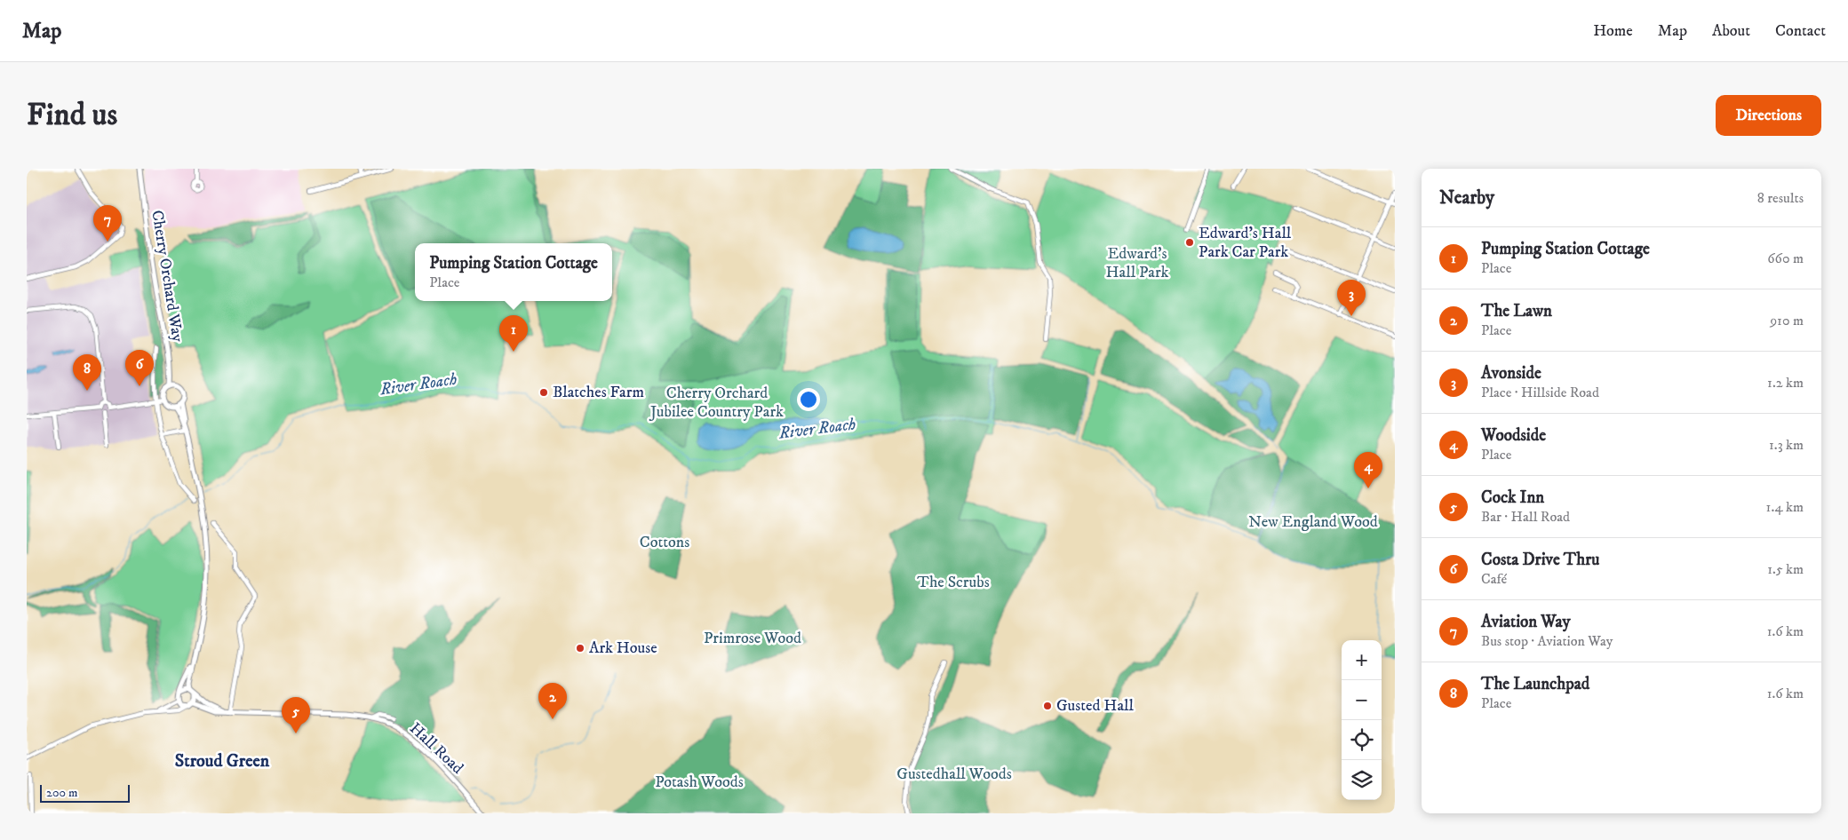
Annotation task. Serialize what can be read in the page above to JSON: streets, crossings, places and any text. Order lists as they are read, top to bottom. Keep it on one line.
{"streets":{"main road":["Cherry Orchard Way","Hall Road"]},"districts":["Stroud Green"],"water":["River Roach"],"parks":["Edward's Hall Park","Cherry Orchard Jubilee Country Park","New England Wood","Cottons","The Scrubs","Primrose Wood","Gustedhall Woods","Potash Woods"],"places":["Edward's Hall Park Car Park","Blatches Farm","Ark House","Gusted Hall"],"scale_bar":"200 m","page":{"header":"Map","nav":["Home","Map","About","Contact"],"buttons":"Directions","title":"Find us","heading":["Nearby","8 results"],"pins":["7","3","1","6","8","4","2","5"],"list":[{"mark":"1","name":"Pumping Station Cottage","note":"Place","value":"660 m"},{"mark":"2","name":"The Lawn","note":"Place","value":"910 m"},{"mark":"3","name":"Avonside","note":"Place · Hillside Road","value":"1.2 km"},{"mark":"4","name":"Woodside","note":"Place","value":"1.3 km"},{"mark":"5","name":"Cock Inn","note":"Bar · Hall Road","value":"1.4 km"},{"mark":"6","name":"Costa Drive Thru","note":"Café","value":"1.5 km"},{"mark":"7","name":"Aviation Way","note":"Bus stop · Aviation Way","value":"1.6 km"},{"mark":"8","name":"The Launchpad","note":"Place","value":"1.6 km"}],"popup":["Pumping Station Cottage","Place"],"map_buttons":["+","−"],"scale":"200 m"}}
